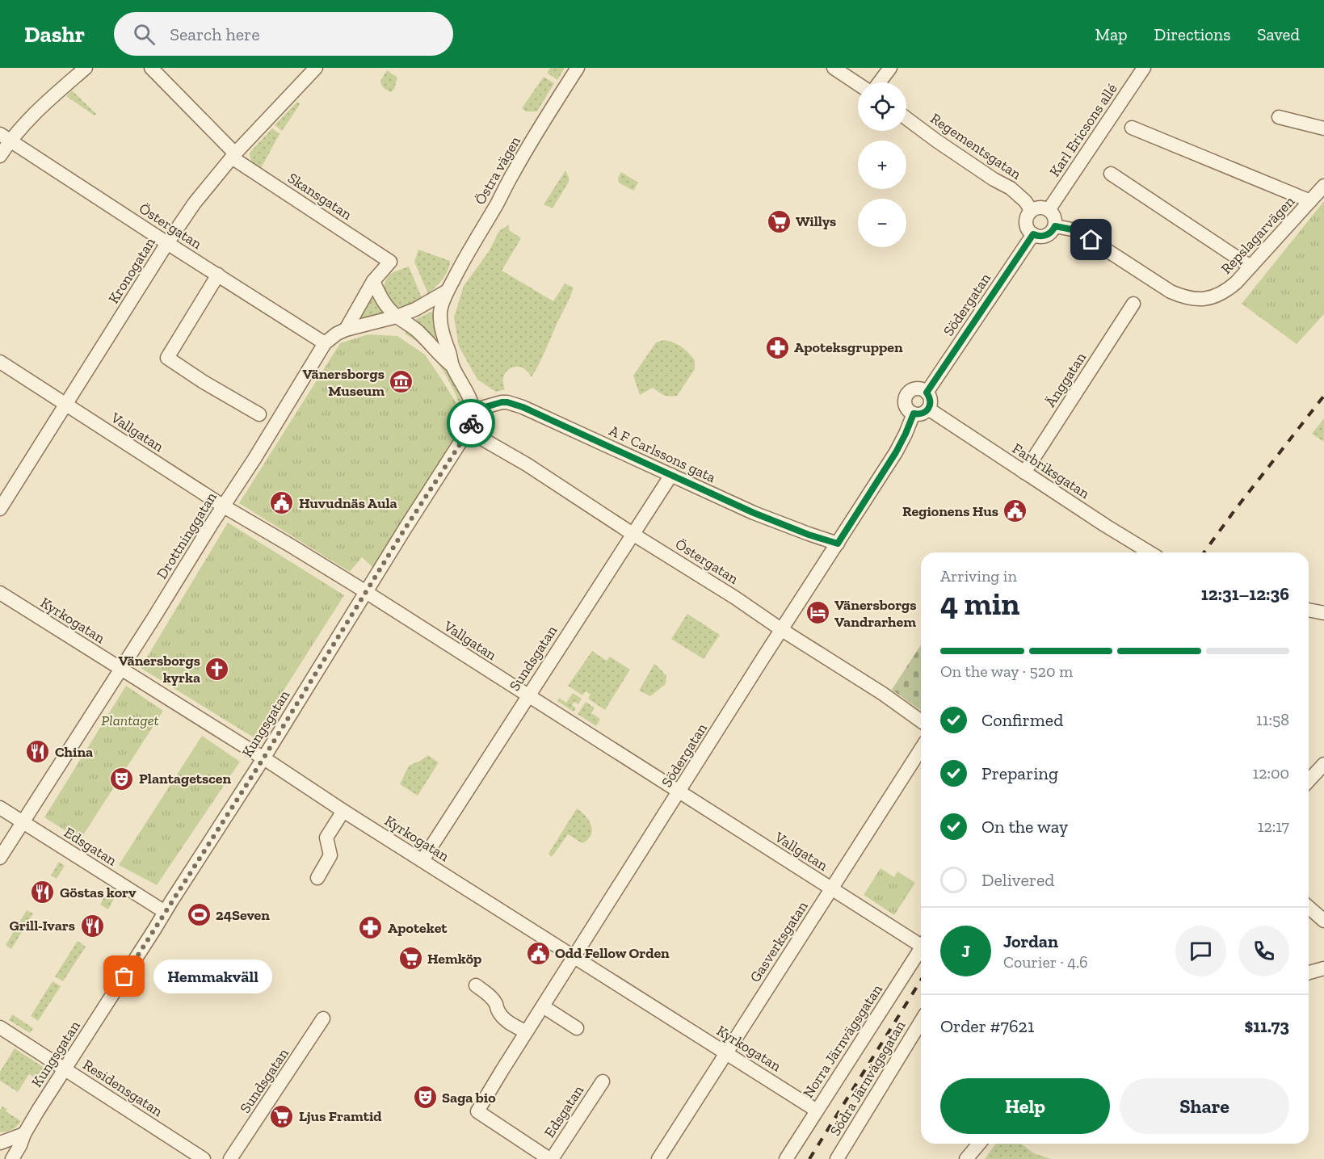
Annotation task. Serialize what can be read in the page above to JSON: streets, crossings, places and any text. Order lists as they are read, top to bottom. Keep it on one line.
{"streets":{"street":["Karl Ericsons allé","Regementsgatan","Östra vägen","Skansgatan","Östergatan","Repslagarvägen","Kronogatan","Södergatan","Änggatan","Vallgatan","A F Carlssons gata","Farbriksgatan","Drottninggatan","Kyrkogatan","Sundsgatan","Kungsgatan","Edsgatan","Gasverksgatan","Norra Järnvägsgatan","Södra Järnvägsgatan","Residensgatan"]},"crossings":[["Karl Ericsons allé","Regementsgatan"],["Karl Ericsons allé","Repslagarvägen"],["Karl Ericsons allé","Södergatan"],["Regementsgatan","Repslagarvägen"],["Regementsgatan","Södergatan"],["Östra vägen","Drottninggatan"],["Skansgatan","Kronogatan"],["Östergatan","Kronogatan"],["Östergatan","Södergatan"],["Östergatan","Drottninggatan"],["Östergatan","Sundsgatan"],["Östergatan","Kungsgatan"],["Repslagarvägen","Södergatan"],["Kronogatan","Vallgatan"],["Södergatan","Vallgatan"],["Södergatan","A F Carlssons gata"],["Södergatan","Farbriksgatan"],["Södergatan","Kyrkogatan"],["Södergatan","Edsgatan"],["Änggatan","Farbriksgatan"],["Vallgatan","Drottninggatan"],["Vallgatan","Sundsgatan"],["Vallgatan","Kungsgatan"],["Vallgatan","Gasverksgatan"],["A F Carlssons gata","Sundsgatan"],["A F Carlssons gata","Kungsgatan"],["Drottninggatan","Kyrkogatan"],["Drottninggatan","Edsgatan"],["Kyrkogatan","Sundsgatan"],["Kyrkogatan","Kungsgatan"],["Kyrkogatan","Gasverksgatan"],["Kyrkogatan","Norra Järnvägsgatan"],["Kungsgatan","Edsgatan"],["Kungsgatan","Residensgatan"]],"parks":["Plantaget"],"places":{"supermarket":["Willys","Hemköp","Ljus Framtid"],"pharmacy":["Apoteksgruppen","Apoteket"],"museum":["Vänersborgs Museum"],"public building":["Huvudnäs Aula","Regionens Hus","Odd Fellow Orden"],"hotel":["Vänersborgs Vandrarhem"],"church":["Vänersborgs kyrka"],"restaurant":["China","Göstas korv","Grill-Ivars"],"theatre":["Plantagetscen","Saga bio"],"sports":["24Seven"],"other":["Hemmakväll"]},"page":{"header":"Dashr","search":"Search here","nav":["Map","Directions","Saved"],"map_buttons":["+","−"],"heading":["4 min","Arriving in","12:31–12:36"],"panel":["Jordan","Courier · 4.6","Order #7621","$11.73"],"bar":"On the way · 520 m","list":[["Confirmed","11:58"],["Preparing","12:00"],["On the way","12:17"],"Delivered"],"round":"J","bubble":"Hemmakväll","buttons":["Help","Share"]}}
